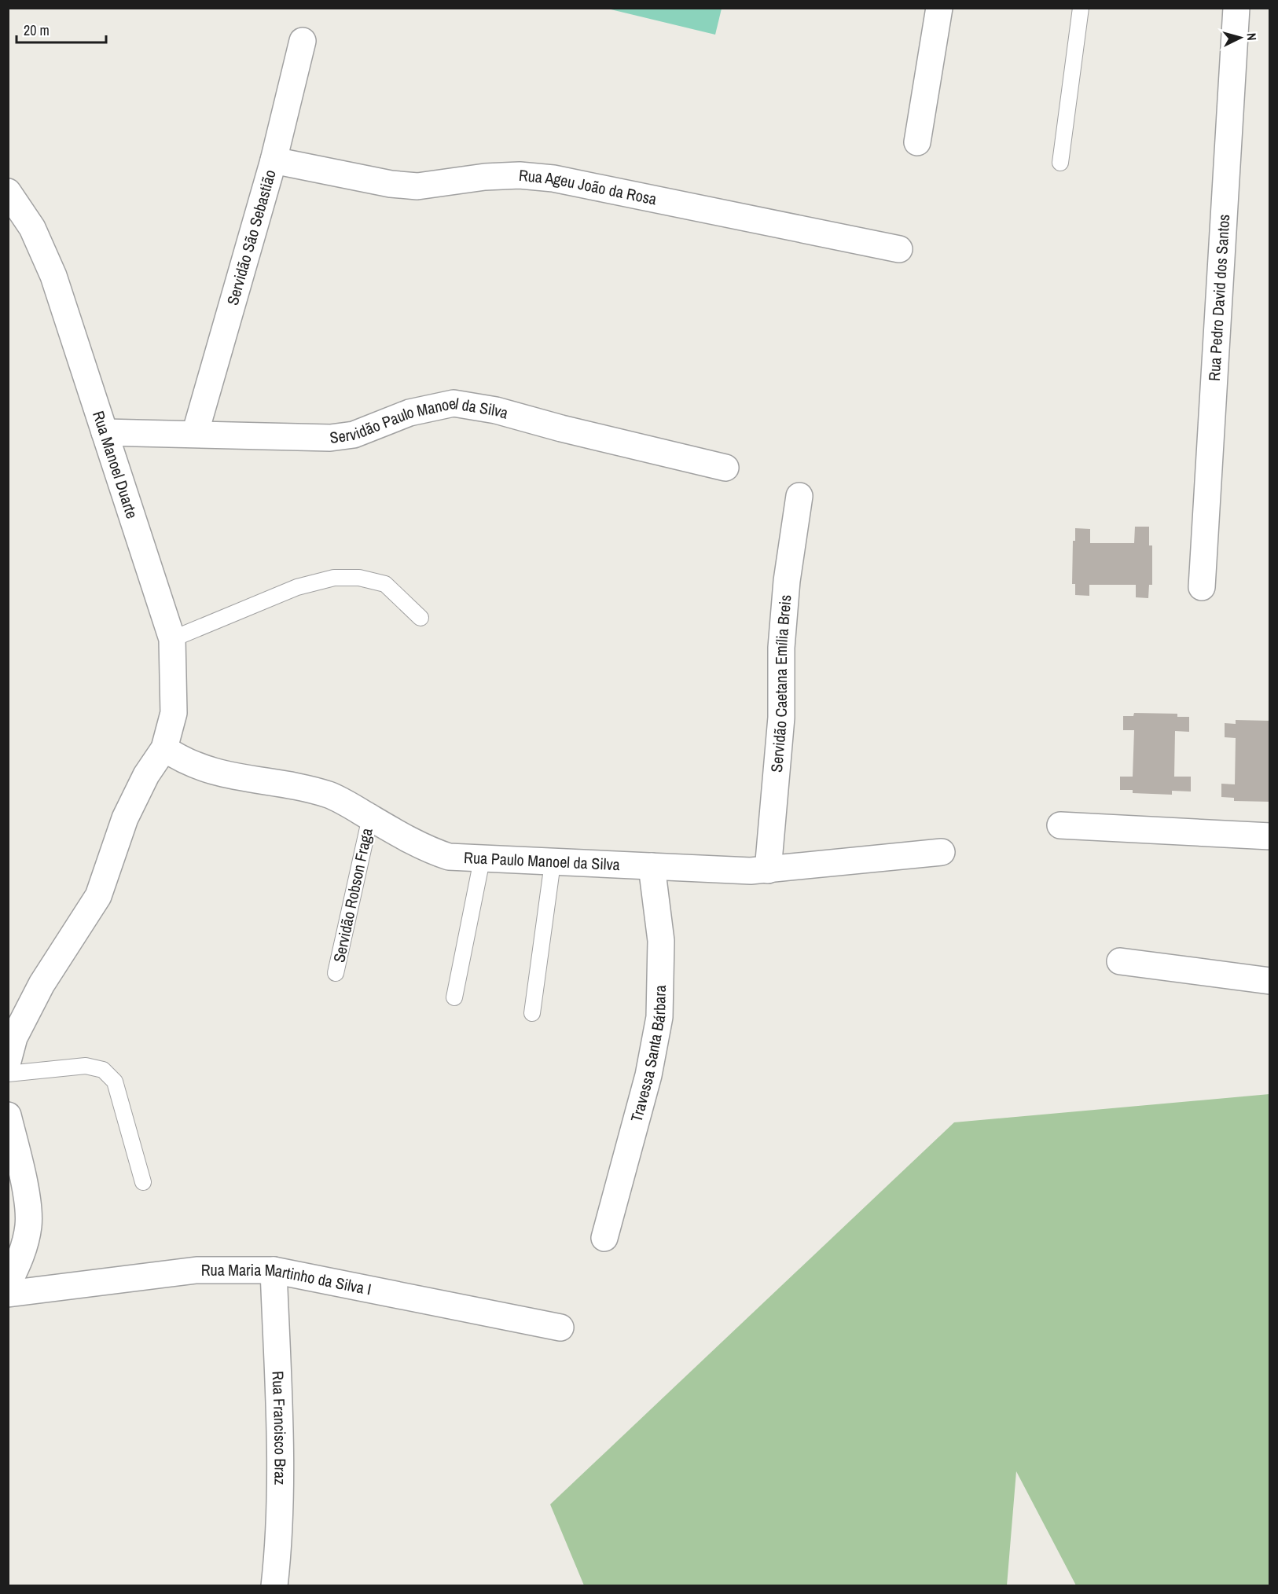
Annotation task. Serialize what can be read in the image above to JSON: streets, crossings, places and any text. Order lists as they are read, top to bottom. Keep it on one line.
{"streets":{"street":["Rua Ageu João da Rosa","Servidão São Sebastião","Rua Pedro David dos Santos","Servidão Paulo Manoel da Silva","Rua Manoel Duarte","Servidão Caetana Emília Breis","Rua Paulo Manoel da Silva","Travessa Santa Bárbara","Rua Maria Martinho da Silva I","Rua Francisco Braz"],"lane":["Servidão Robson Fraga"]},"crossings":[["Rua Ageu João da Rosa","Servidão São Sebastião"],["Servidão São Sebastião","Servidão Paulo Manoel da Silva"],["Servidão Paulo Manoel da Silva","Rua Manoel Duarte"],["Rua Manoel Duarte","Rua Paulo Manoel da Silva"],["Servidão Caetana Emília Breis","Rua Paulo Manoel da Silva"],["Rua Paulo Manoel da Silva","Servidão Robson Fraga"],["Rua Paulo Manoel da Silva","Travessa Santa Bárbara"],["Rua Maria Martinho da Silva I","Rua Francisco Braz"]],"scale_bar":"20 m","north":"right"}
